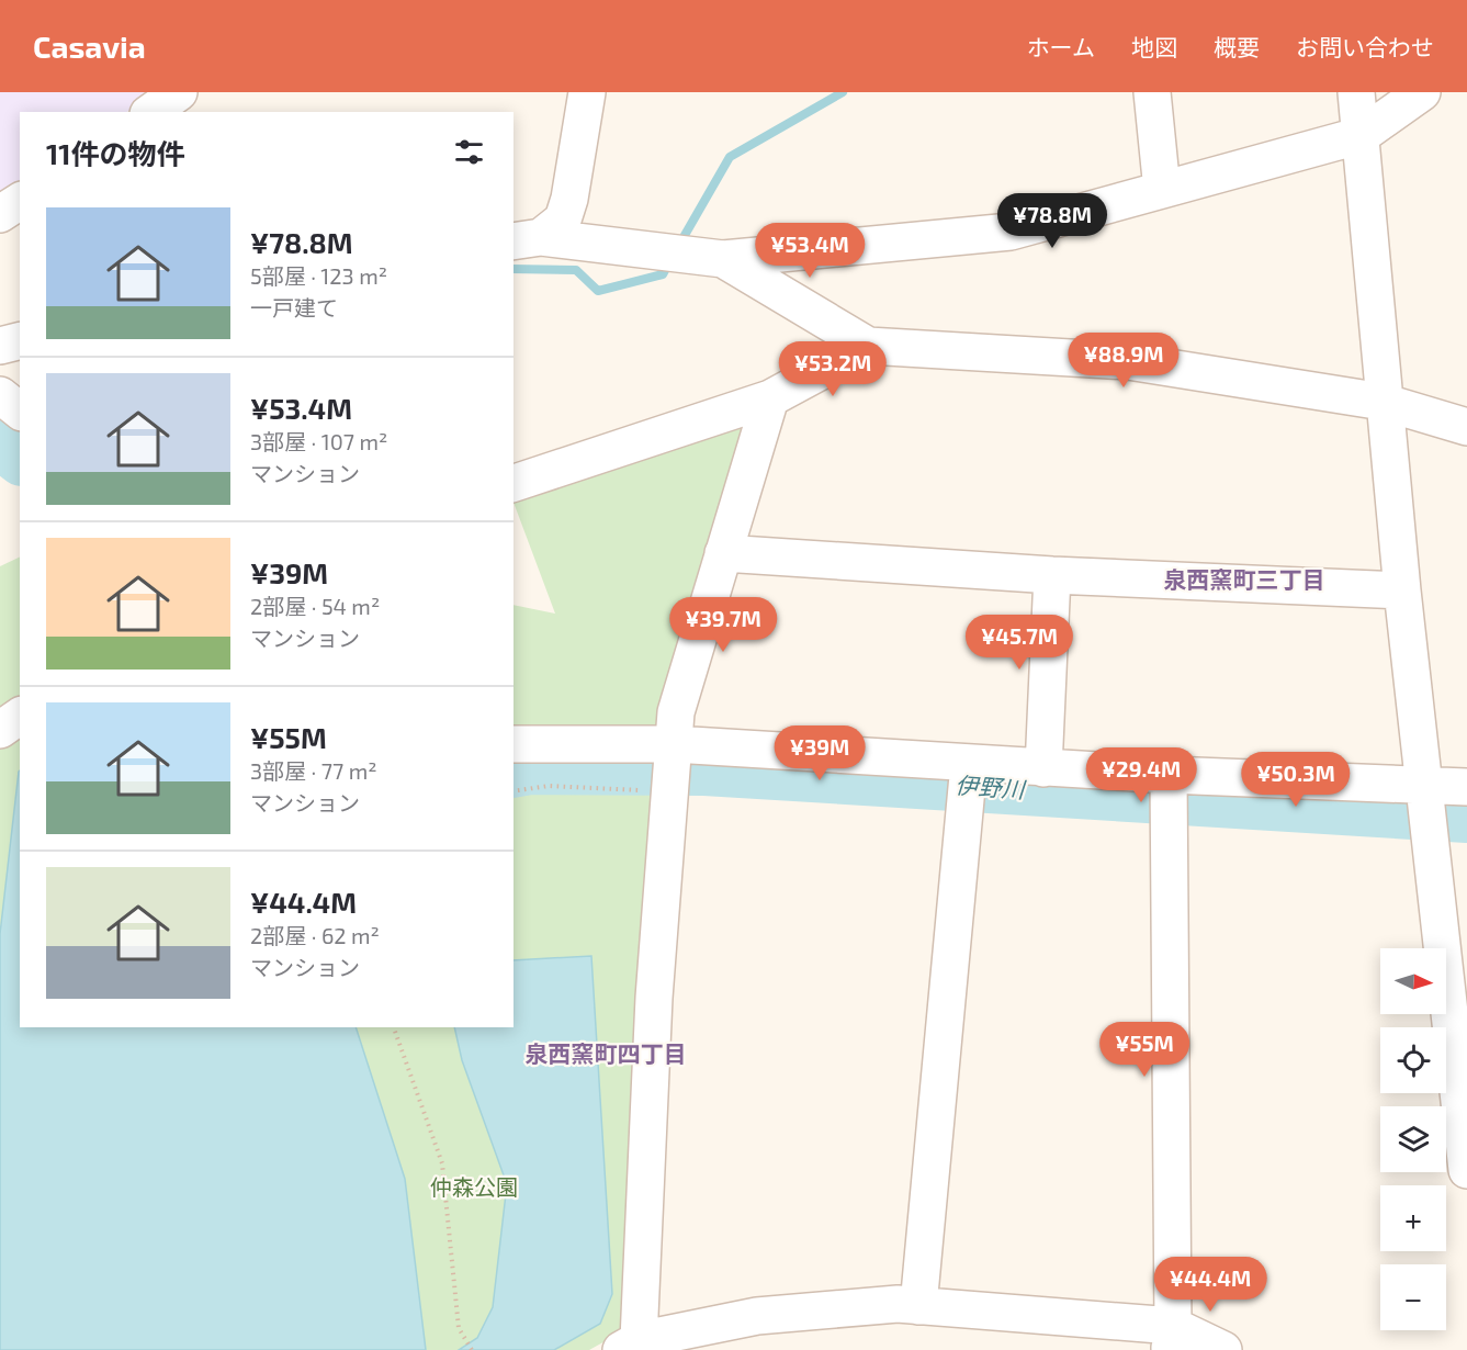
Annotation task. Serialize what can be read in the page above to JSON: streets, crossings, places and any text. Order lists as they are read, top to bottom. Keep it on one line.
{"districts":["泉西窯町三丁目","泉西窯町四丁目"],"water":["伊野川"],"parks":["仲森公園"],"north":"right","page":{"header":"Casavia","nav":["ホーム","地図","概要","お問い合わせ"],"heading":"11件の物件","list":[{"name":"¥78.8M","note":"5部屋 · 123 m² · 一戸建て"},{"name":"¥53.4M","note":"3部屋 · 107 m² · マンション"},{"name":"¥39M","note":"2部屋 · 54 m² · マンション"},{"name":"¥55M","note":"3部屋 · 77 m² · マンション"},{"name":"¥44.4M","note":"2部屋 · 62 m² · マンション"}],"price":["¥78.8M","¥53.4M","¥88.9M","¥53.2M","¥39.7M","¥45.7M","¥39M","¥29.4M","¥50.3M","¥55M","¥44.4M"],"map_buttons":["+","−"]}}
